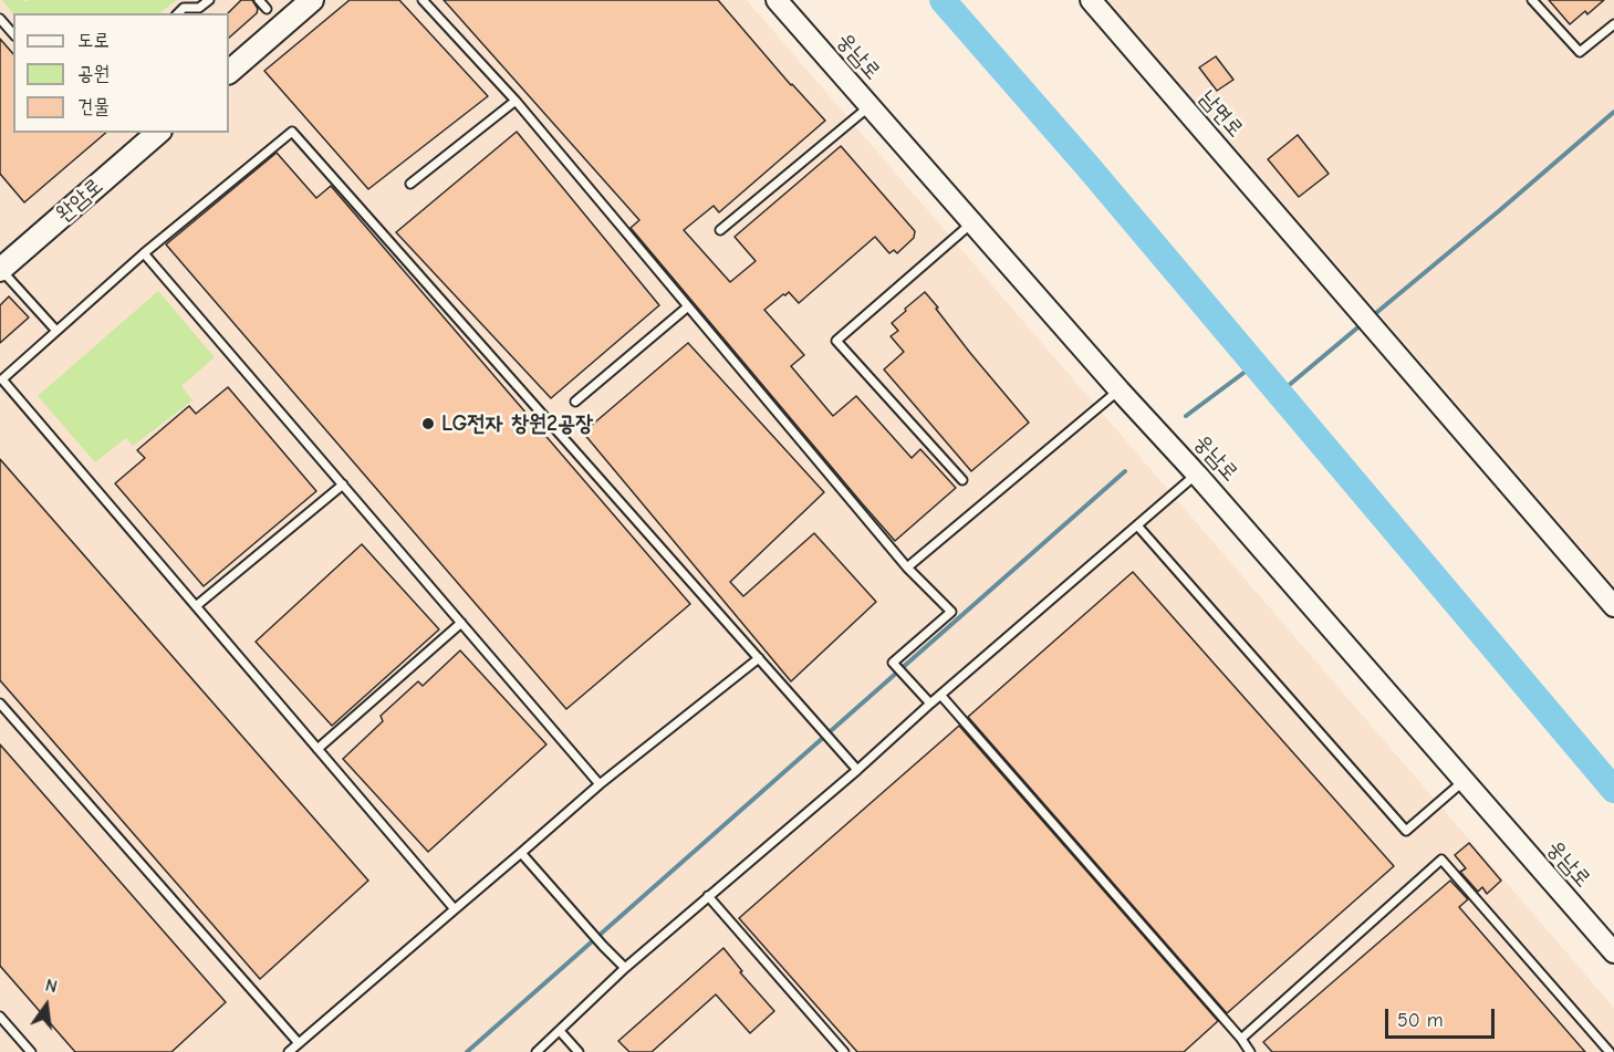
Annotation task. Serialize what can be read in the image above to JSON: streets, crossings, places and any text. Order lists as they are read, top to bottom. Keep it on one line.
{"streets":{"main road":["완암로"],"street":["웅남로","남면로"]},"places":["LG전자 창원2공장"],"legend":["도로","공원","건물"],"scale_bar":"50 m","north":"top"}
